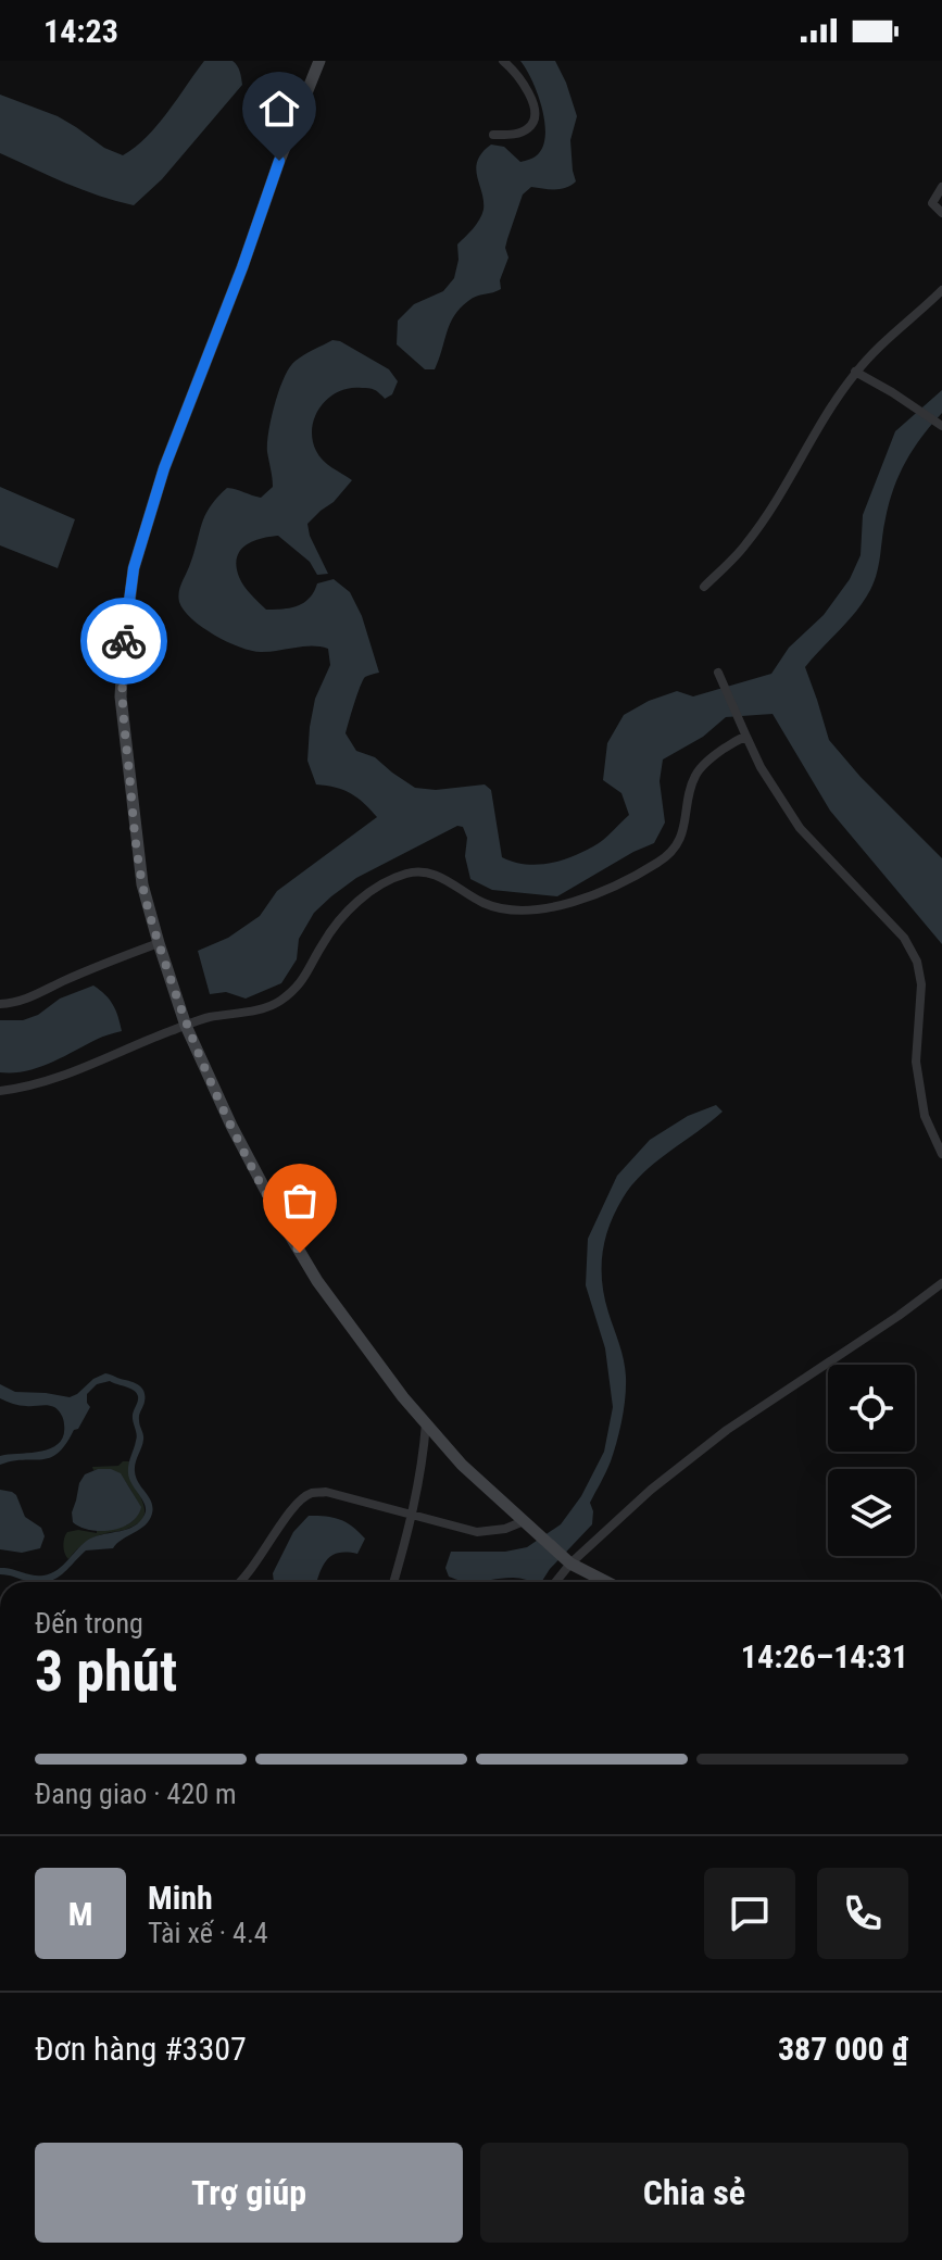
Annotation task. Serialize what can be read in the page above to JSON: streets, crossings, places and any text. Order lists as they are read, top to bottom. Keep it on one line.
{"page":{"status":"14:23","heading":["3 phút","Đến trong","14:26–14:31"],"panel":["Minh","Tài xế · 4.4","Đơn hàng #3307","387 000 ₫"],"bar":"Đang giao · 420 m","round":"M","buttons":["Trợ giúp","Chia sẻ"]}}
